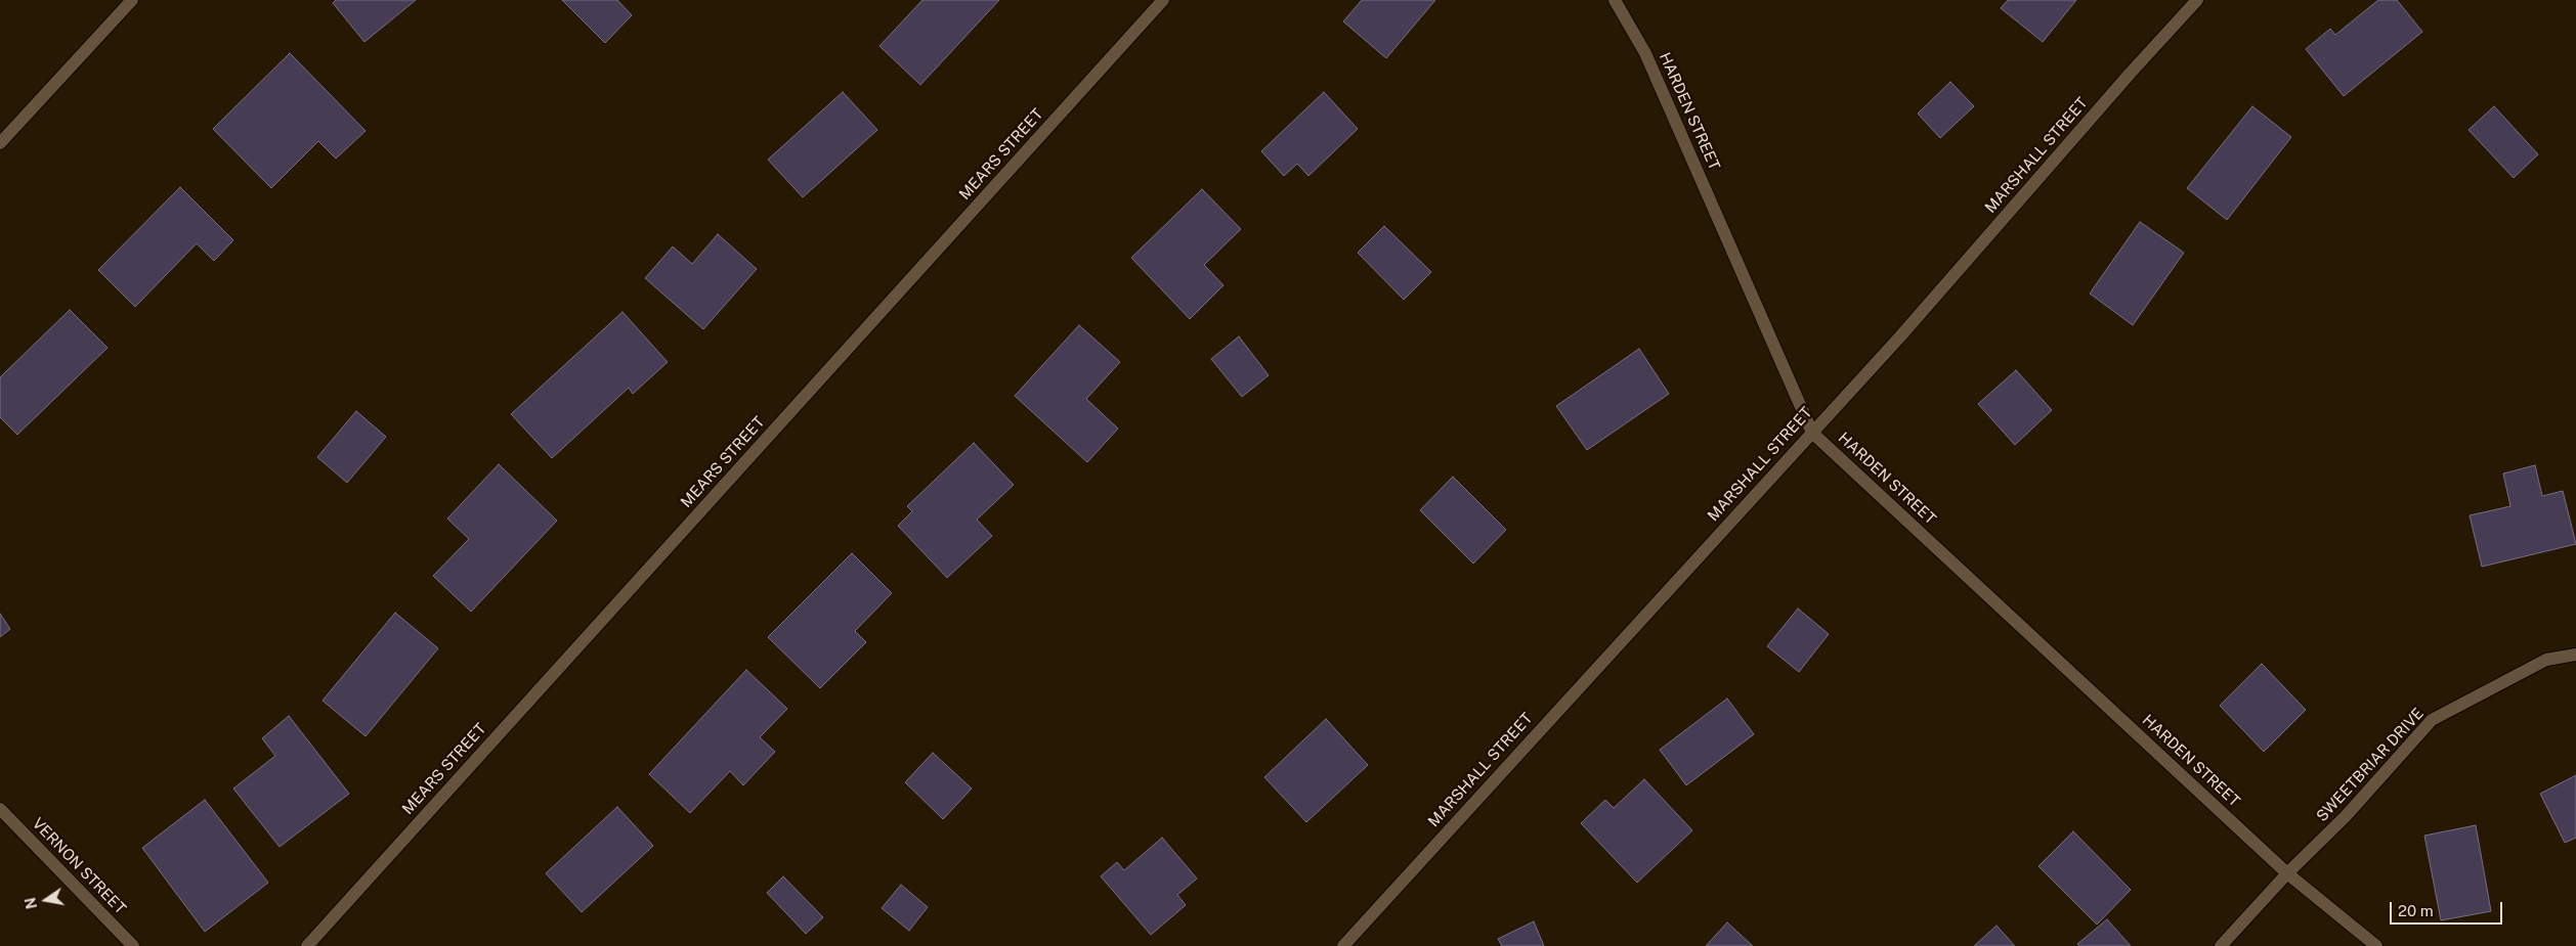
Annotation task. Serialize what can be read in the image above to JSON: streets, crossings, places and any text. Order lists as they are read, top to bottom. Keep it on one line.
{"streets":{"street":["HARDEN STREET","MEARS STREET","MARSHALL STREET","SWEETBRIAR DRIVE","VERNON STREET"]},"crossings":[["HARDEN STREET","MARSHALL STREET"],["HARDEN STREET","SWEETBRIAR DRIVE"]],"scale_bar":"20 m","north":"left"}
